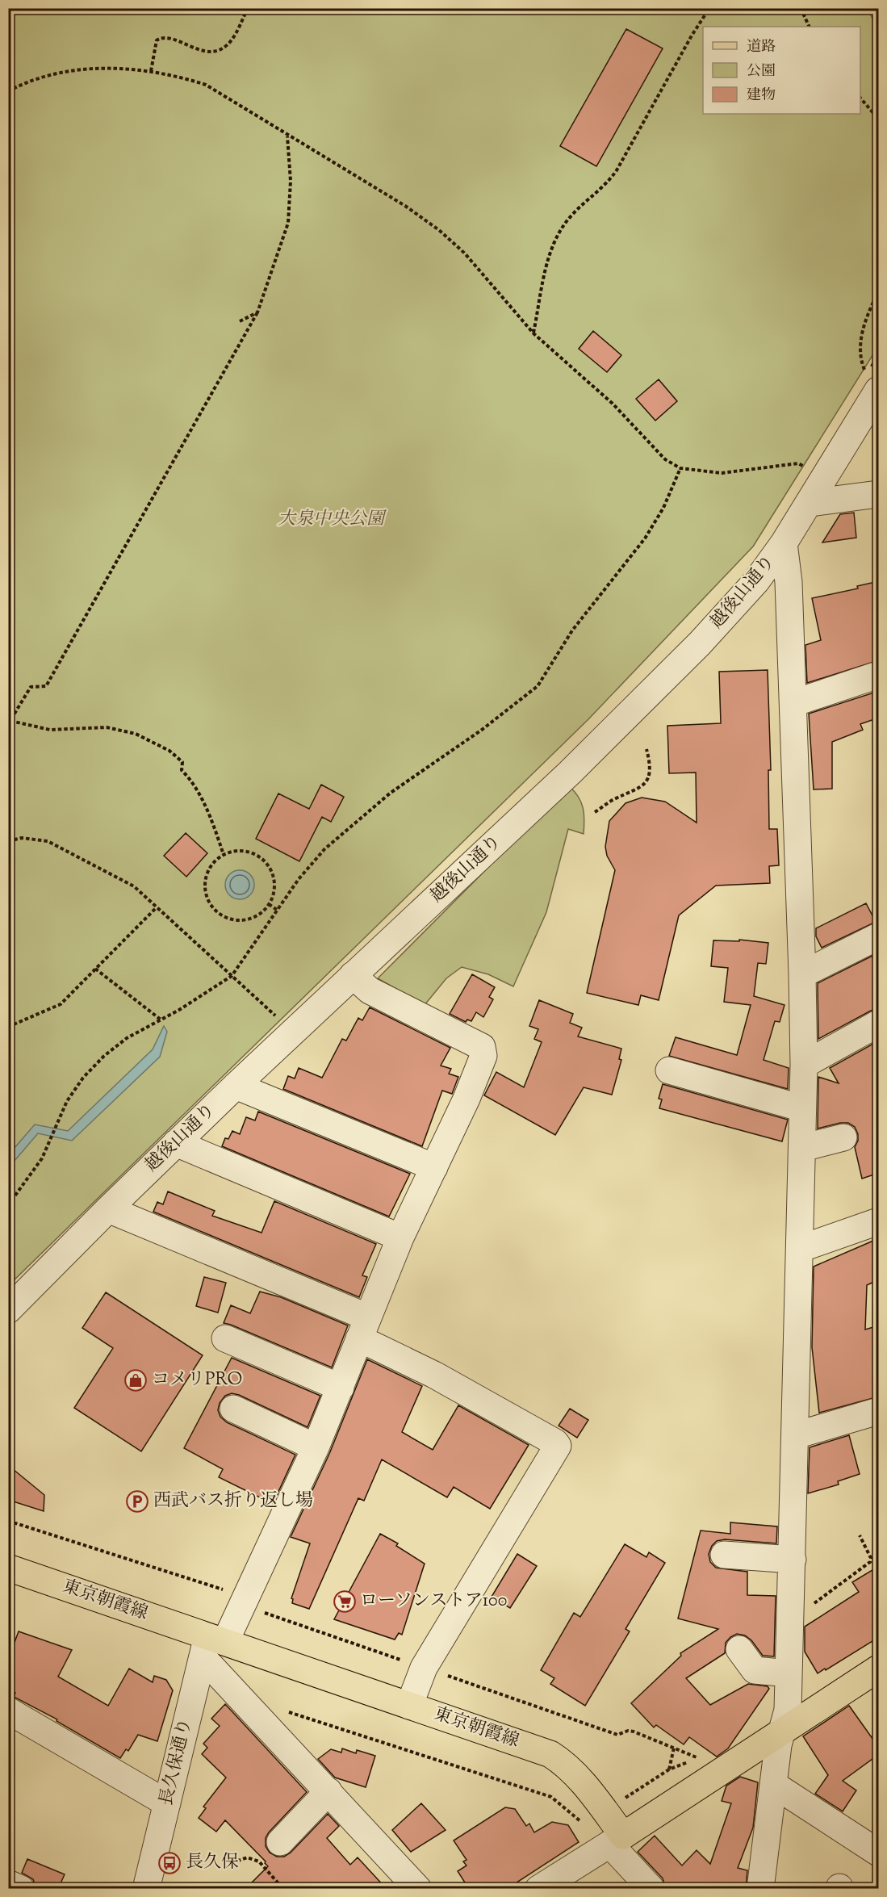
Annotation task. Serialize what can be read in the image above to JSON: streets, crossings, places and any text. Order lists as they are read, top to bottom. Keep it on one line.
{"streets":{"main road":["東京朝霞線"],"street":["越後山通り","長久保通り"]},"crossings":[["越後山通り","長久保通り"],["東京朝霞線","長久保通り"]],"parks":["大泉中央公園"],"places":{"shop":["コメリPRO"],"parking":["西武バス折り返し場"],"supermarket":["ローソンストア100"],"bus stop":["長久保"]},"legend":["道路","公園","建物"]}
